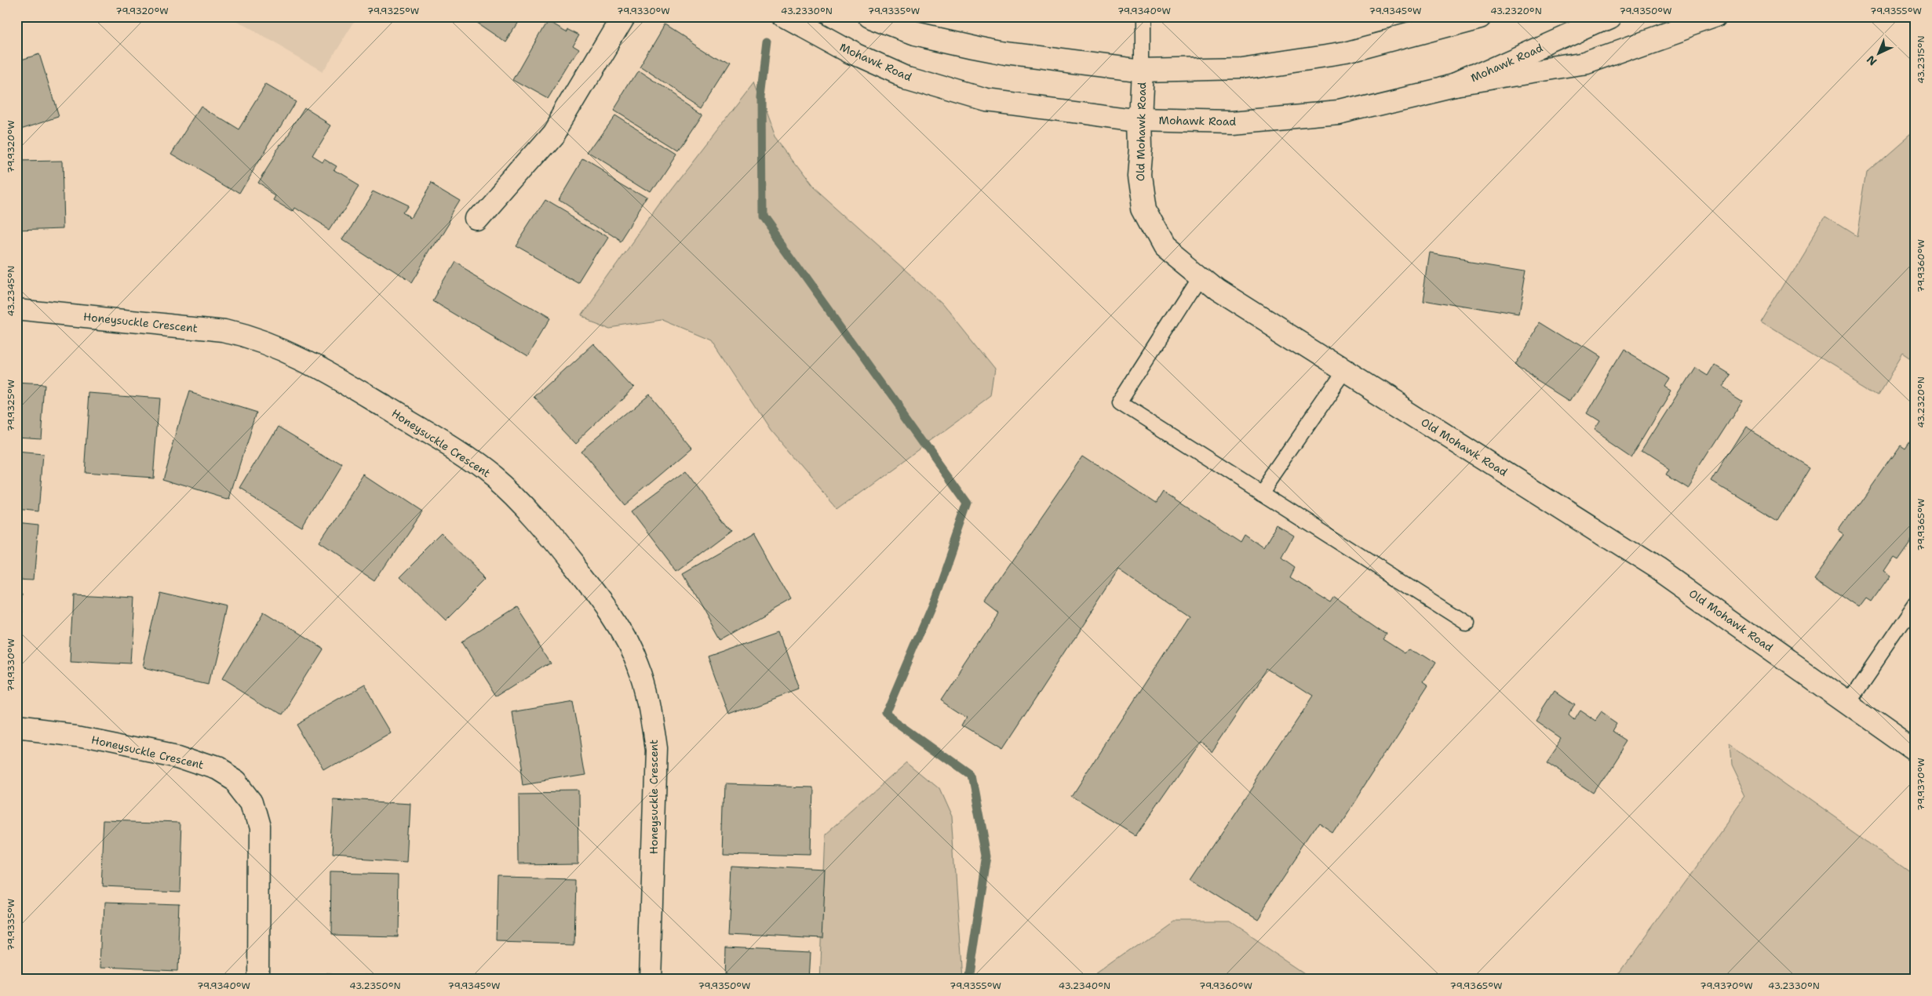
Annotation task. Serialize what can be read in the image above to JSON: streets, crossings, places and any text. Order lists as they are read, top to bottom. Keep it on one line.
{"streets":{"main road":["Mohawk Road","Old Mohawk Road","Honeysuckle Crescent"]},"crossings":[["Mohawk Road","Old Mohawk Road"]],"north":"bottom left","coordinates":["79.9320°W","79.9325°W","79.9330°W","43.2330°N","79.9335°W","79.9340°W","79.9345°W","43.2320°N","79.9350°W","79.9355°W","43.2315°N","79.9360°W","43.2345°N","79.9365°W","79.9370°W","43.2350°N","43.2340°N"]}
